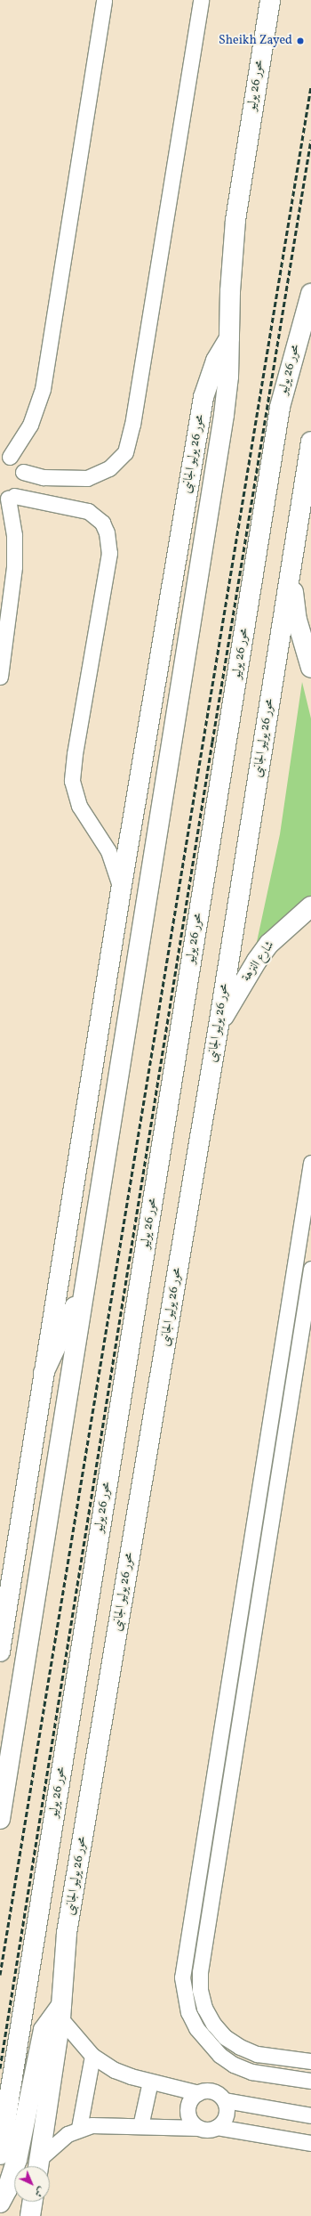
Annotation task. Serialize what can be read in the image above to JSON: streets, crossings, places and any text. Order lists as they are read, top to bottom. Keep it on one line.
{"streets":{"main road":["محور 26 يوليو","محور 26 يوليو الجانبى","شارع النزهة"]},"crossings":[["محور 26 يوليو","محور 26 يوليو الجانبى"],["محور 26 يوليو الجانبى","شارع النزهة"]],"places":["Sheikh Zayed"],"north":"bottom right"}
